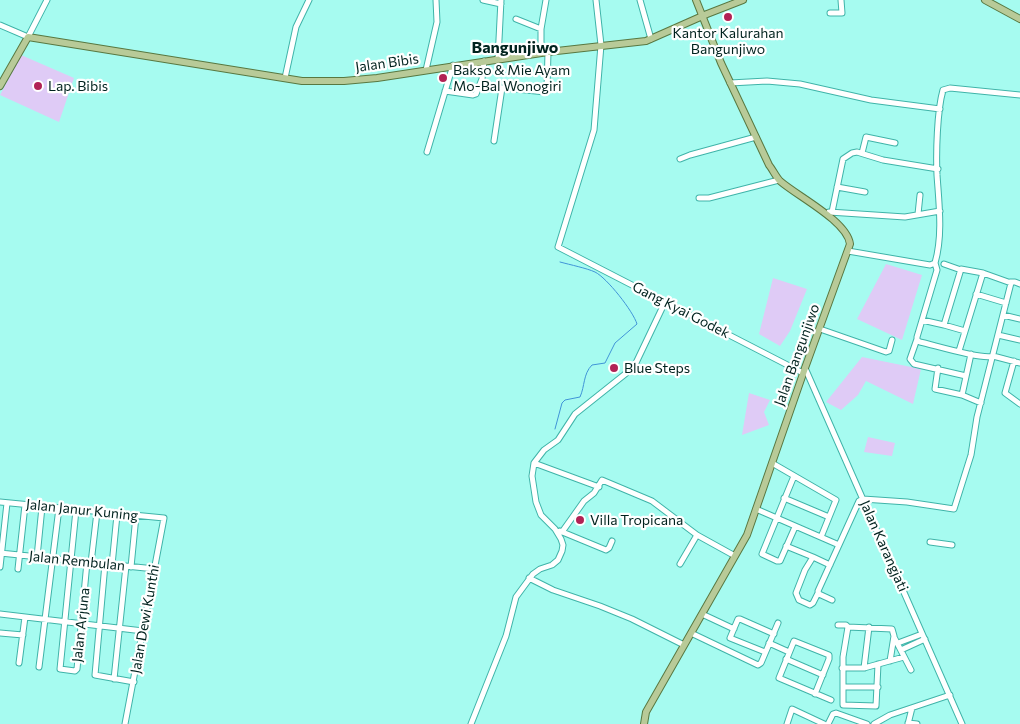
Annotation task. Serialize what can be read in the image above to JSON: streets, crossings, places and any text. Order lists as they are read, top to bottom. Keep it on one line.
{"streets":{"main road":["Jalan Bibis","Jalan Bangunjiwo"],"street":["Gang Kyai Godek","Jalan Janur Kuning","Jalan Karangjati","Jalan Rembulan","Jalan Dewi Kunthi","Jalan Arjuna"]},"crossings":[["Jalan Bibis","Gang Kyai Godek"],["Gang Kyai Godek","Jalan Bangunjiwo"],["Gang Kyai Godek","Jalan Karangjati"],["Jalan Bangunjiwo","Jalan Karangjati"],["Jalan Janur Kuning","Jalan Dewi Kunthi"],["Jalan Janur Kuning","Jalan Arjuna"],["Jalan Rembulan","Jalan Dewi Kunthi"],["Jalan Rembulan","Jalan Arjuna"]],"districts":["Bangunjiwo"],"places":["Kantor Kalurahan Bangunjiwo","Bakso & Mie Ayam Mo-Bal Wonogiri","Lap. Bibis","Blue Steps","Villa Tropicana"]}
